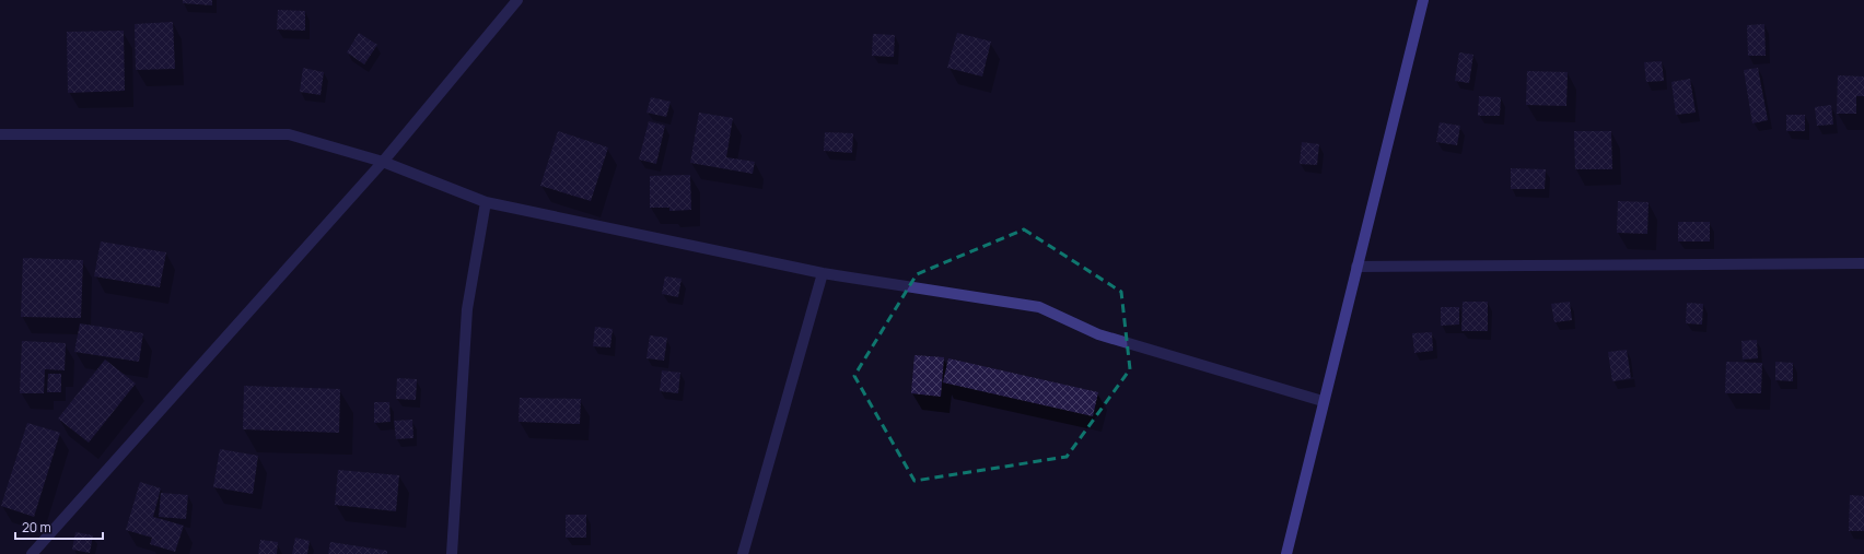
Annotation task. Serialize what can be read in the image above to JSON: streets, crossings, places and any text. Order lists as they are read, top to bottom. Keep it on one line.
{"scale_bar":"20 m"}
